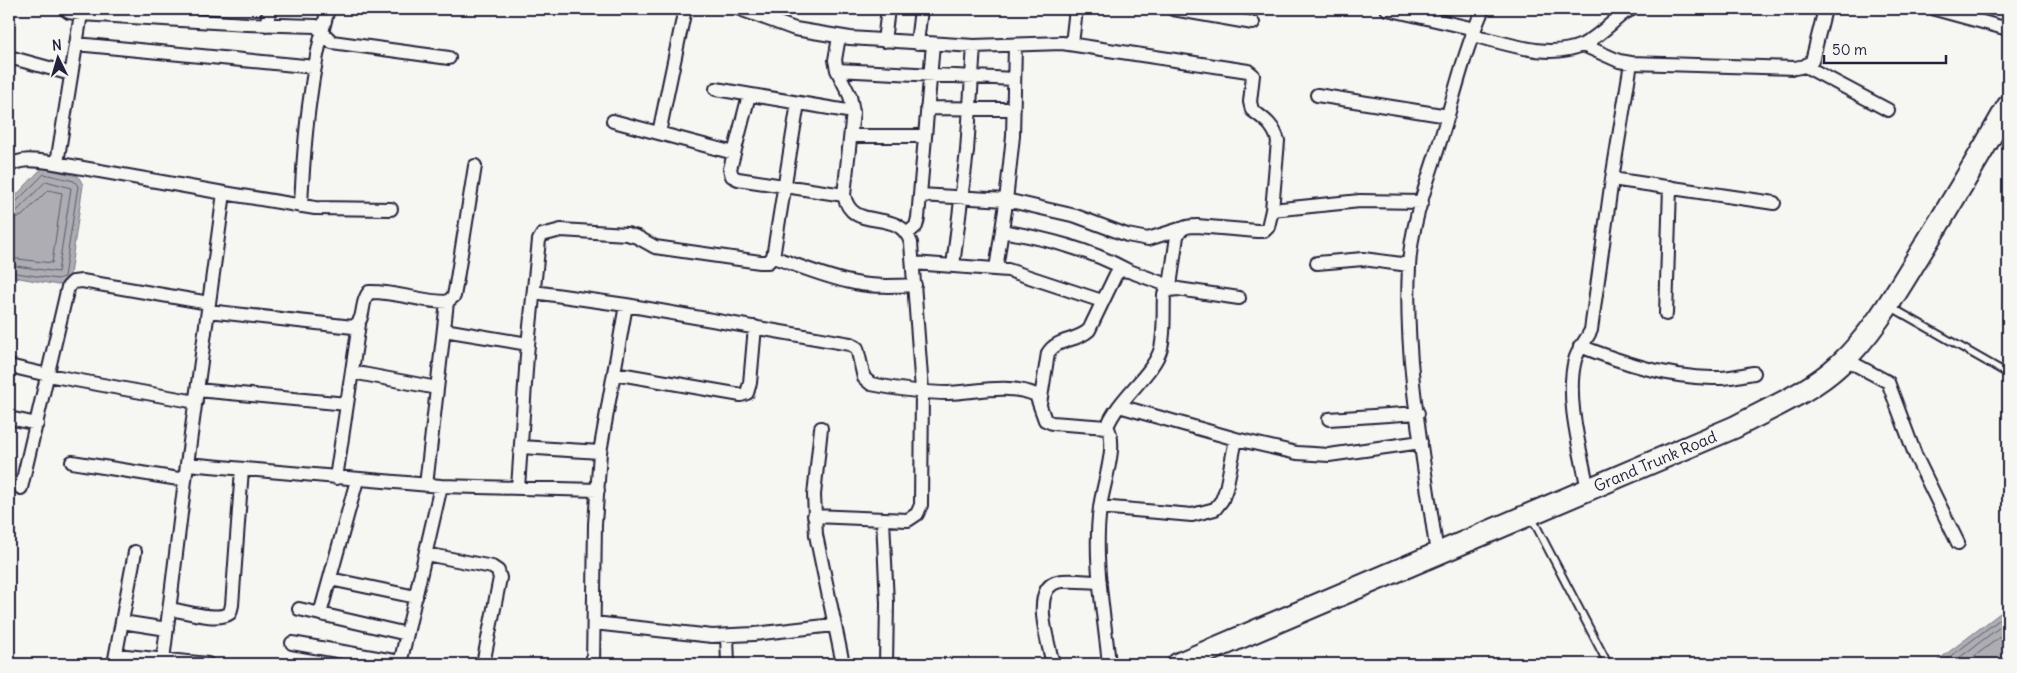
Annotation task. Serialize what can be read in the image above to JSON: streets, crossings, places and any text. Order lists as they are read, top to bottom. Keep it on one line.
{"streets":{"main road":["Grand Trunk Road"]},"scale_bar":"50 m","north":"top"}
